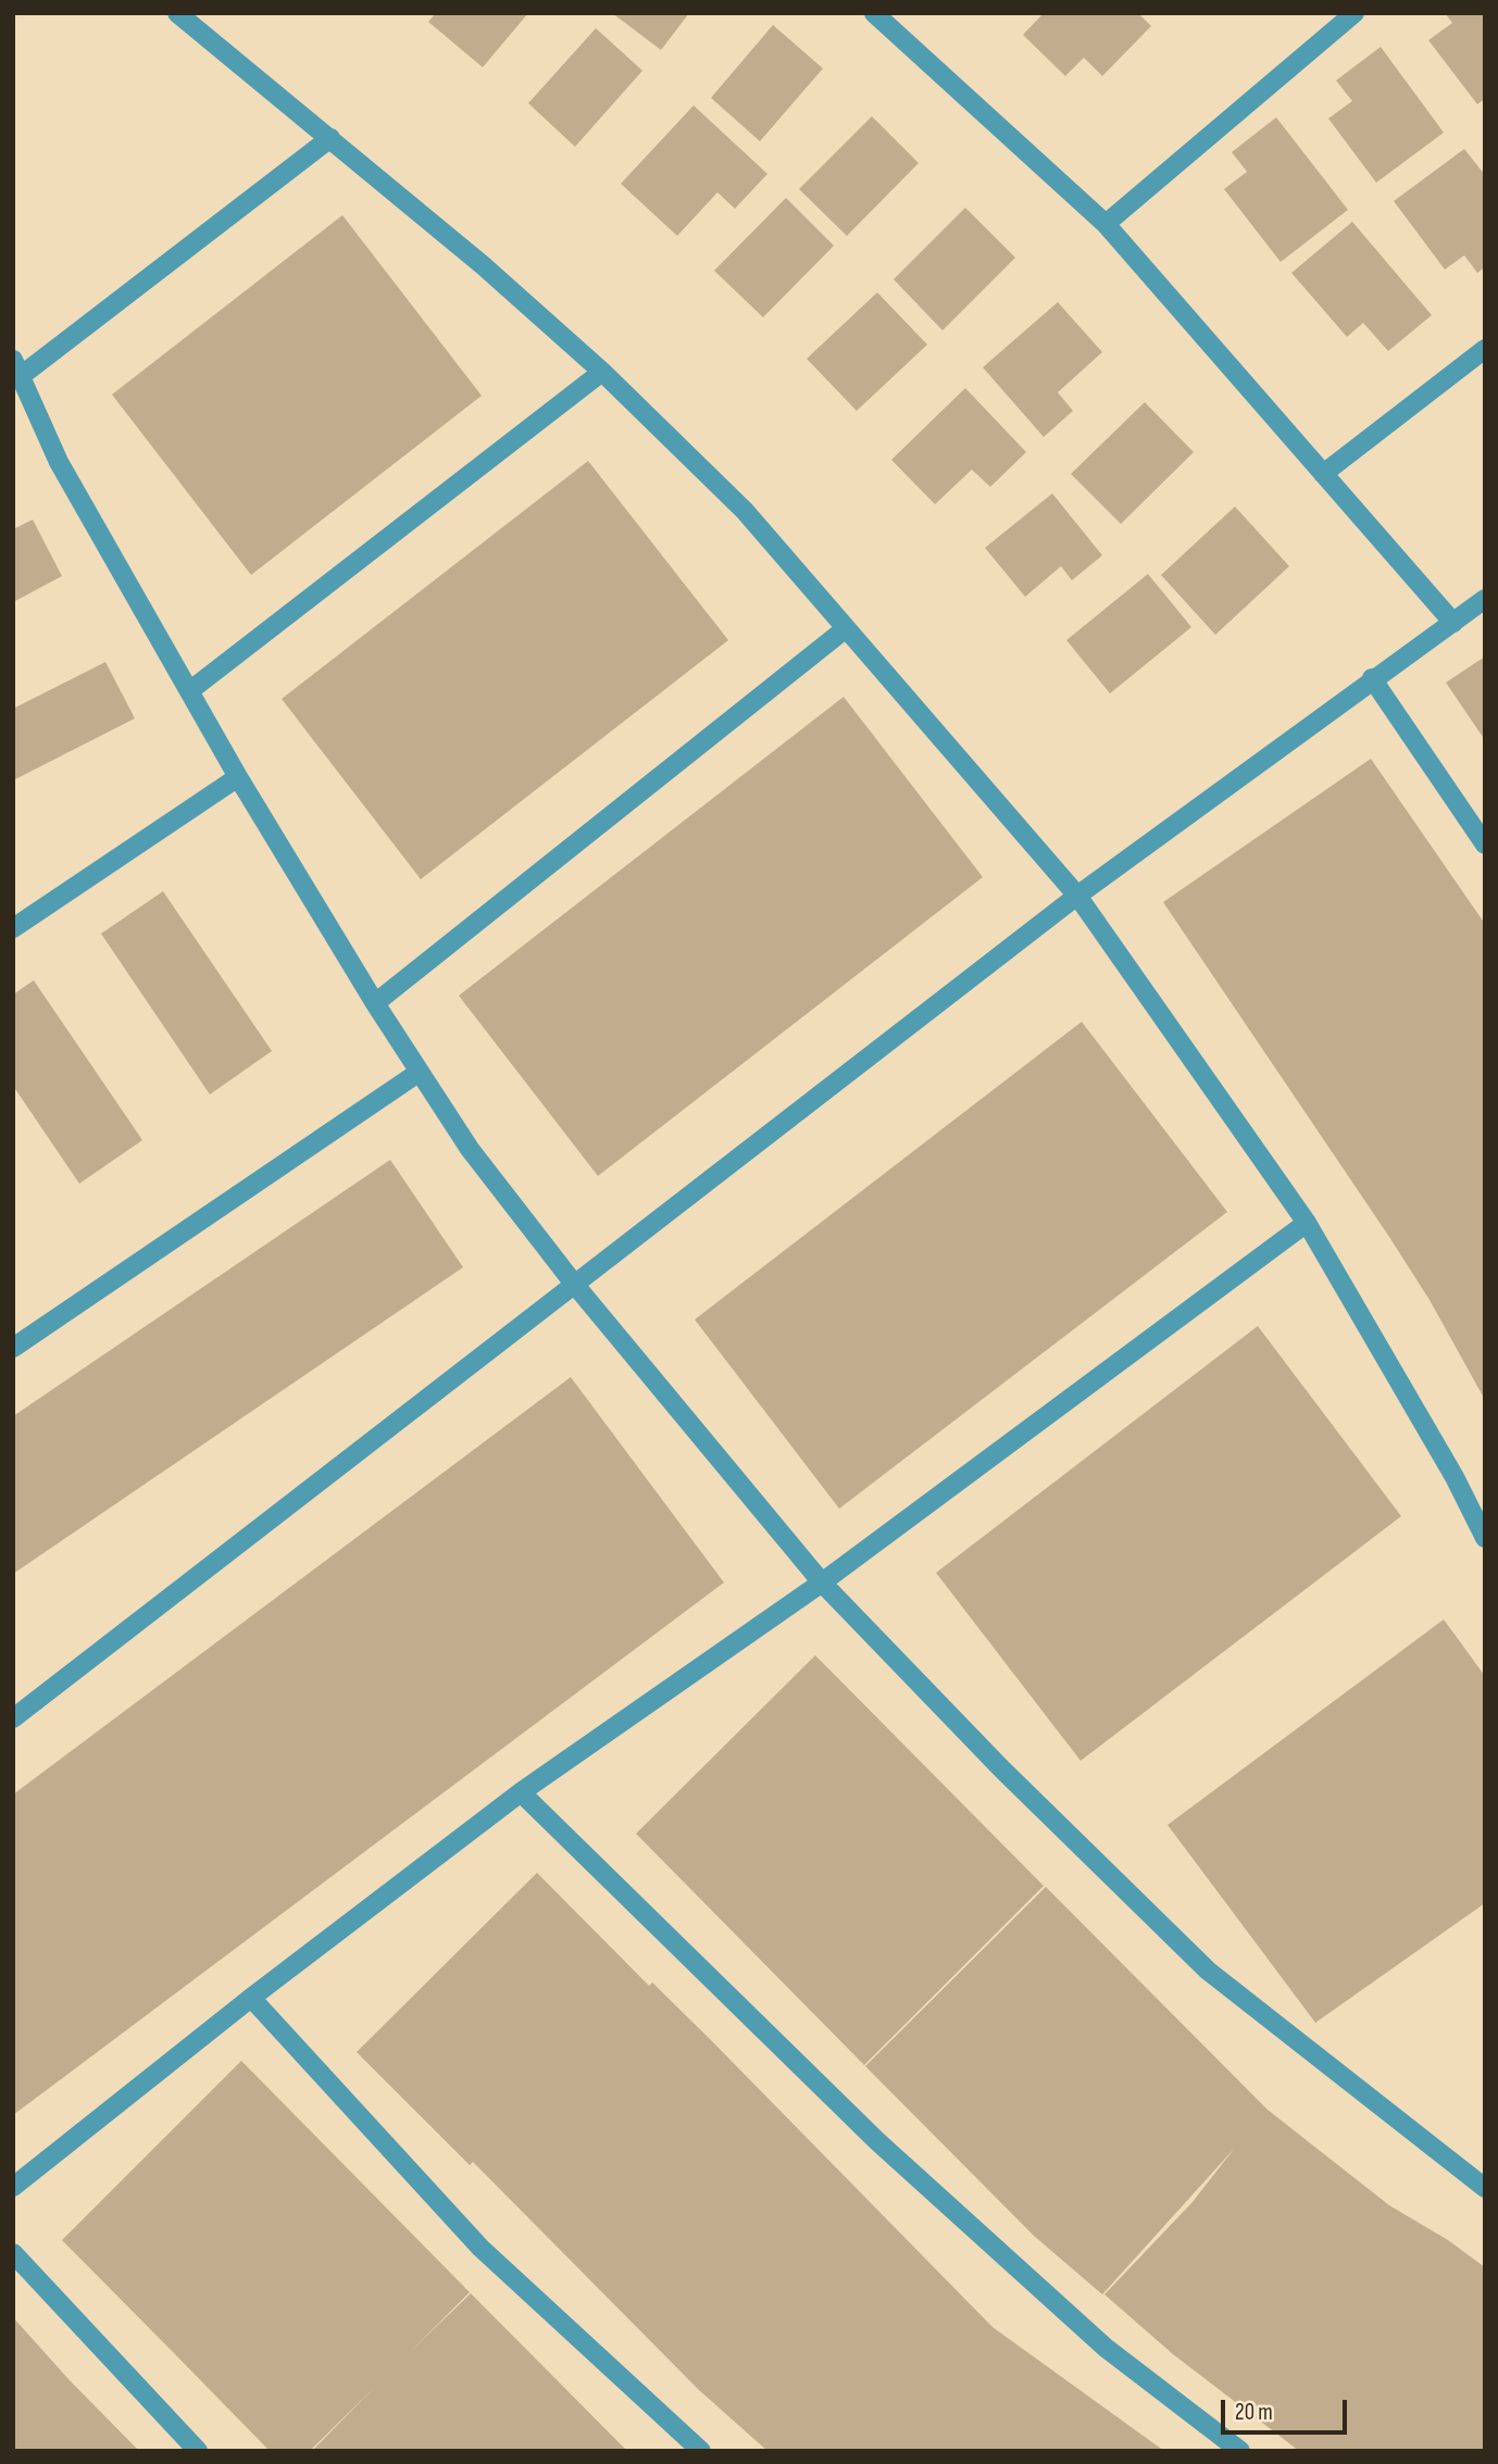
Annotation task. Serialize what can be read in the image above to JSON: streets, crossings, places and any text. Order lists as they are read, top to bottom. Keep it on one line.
{"scale_bar":"20 m"}
